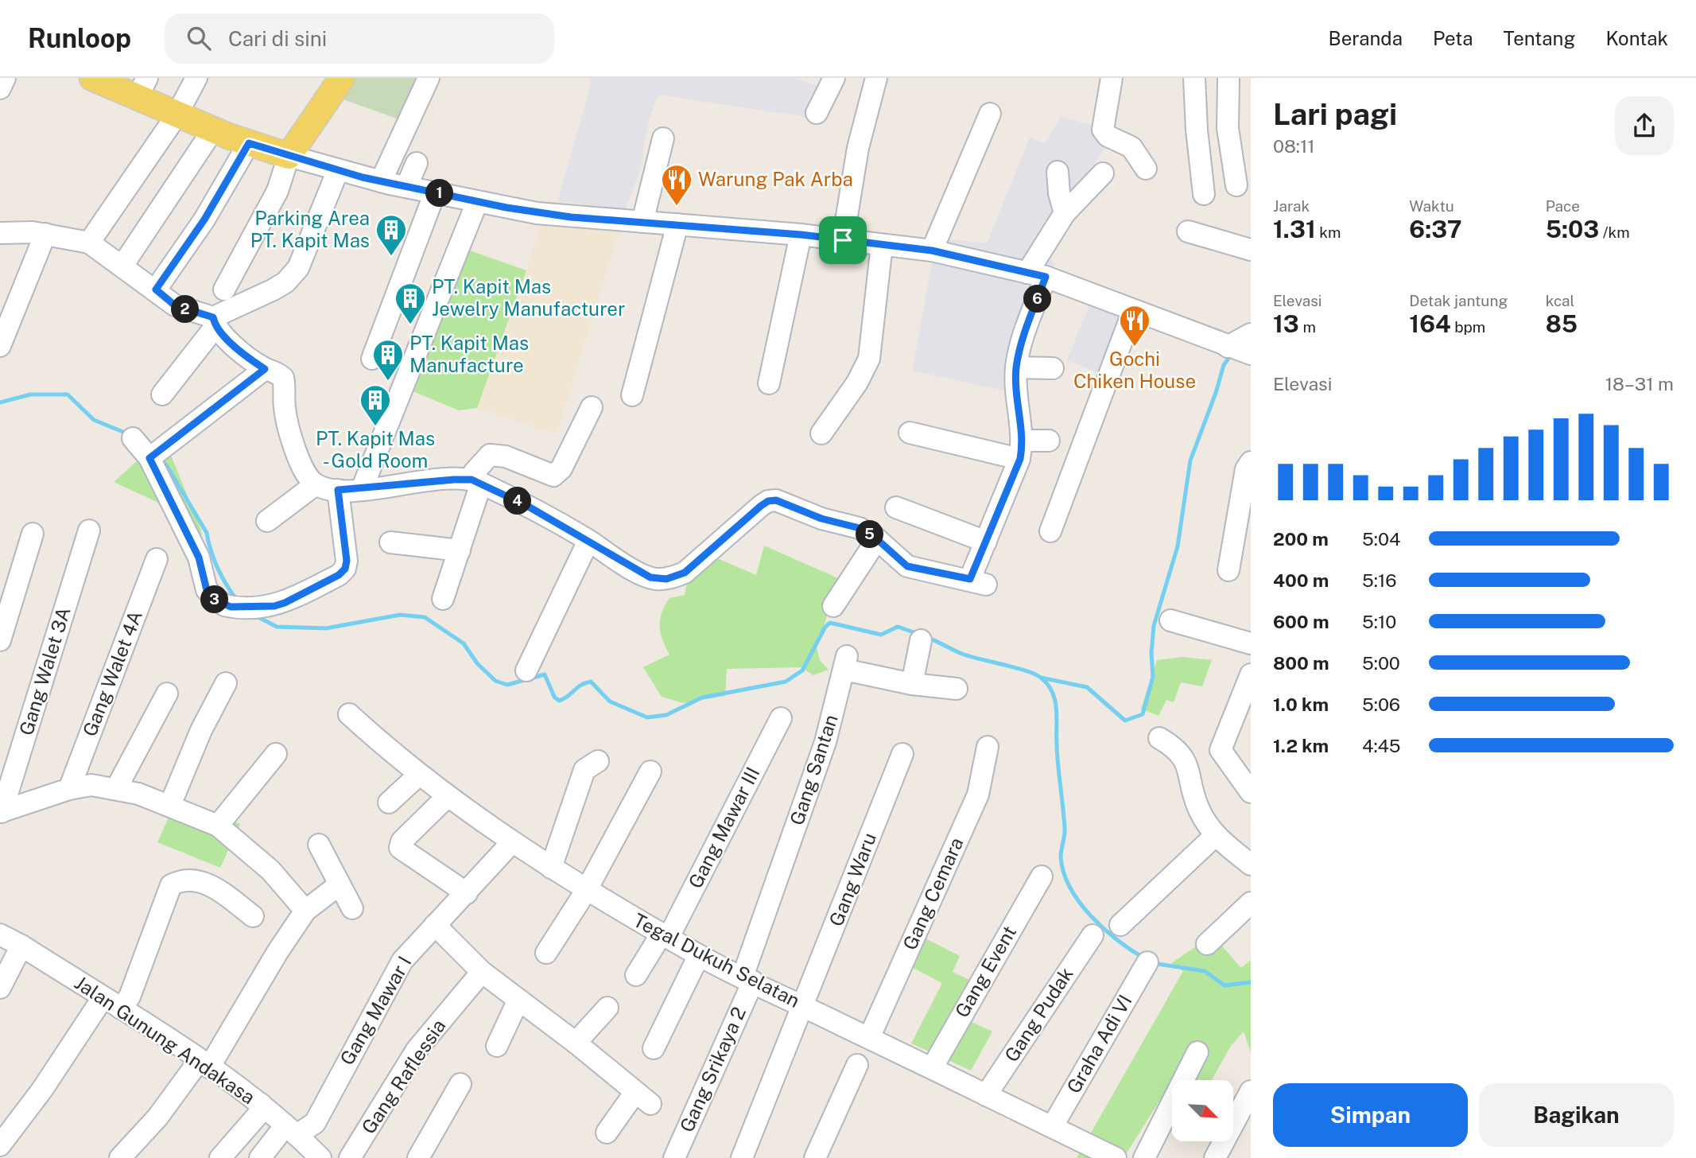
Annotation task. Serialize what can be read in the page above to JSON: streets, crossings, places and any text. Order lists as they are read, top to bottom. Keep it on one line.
{"streets":{"street":["Gang Walet 3A","Gang Walet 4A","Gang Santan","Gang Mawar III","Gang Waru","Gang Cemara","Tegal Dukuh Selatan","Gang Event","Gang Mawar I","Gang Pudak","Jalan Gunung Andakasa","Graha Adi VI","Gang Srikaya 2","Gang Raflessia"]},"crossings":[["Gang Santan","Tegal Dukuh Selatan"],["Gang Santan","Gang Srikaya 2"],["Gang Mawar III","Tegal Dukuh Selatan"],["Gang Waru","Tegal Dukuh Selatan"],["Gang Cemara","Tegal Dukuh Selatan"],["Tegal Dukuh Selatan","Gang Event"],["Tegal Dukuh Selatan","Gang Mawar I"],["Tegal Dukuh Selatan","Gang Pudak"],["Tegal Dukuh Selatan","Graha Adi VI"],["Tegal Dukuh Selatan","Gang Srikaya 2"],["Gang Mawar I","Jalan Gunung Andakasa"]],"places":{"restaurant":["Warung Pak Arba","Gochi Chiken House"],"building":["Parking Area PT. Kapit Mas","PT. Kapit Mas Jewelry Manufacturer","PT. Kapit Mas Manufacture","PT. Kapit Mas - Gold Room"]},"north":"bottom right","page":{"header":"Runloop","search":"Cari di sini","nav":["Beranda","Peta","Tentang","Kontak"],"heading":["Lari pagi","08:11"],"stats":[["Jarak","1.31 km"],["Waktu","6:37"],["Pace","5:03 /km"],["Elevasi","13 m"],["Detak jantung","164 bpm"],["kcal","85"]],"pins":["1","6","2","4","5","3"],"chart":["Elevasi","18–31 m"],"list":[{"name":"200 m","note":"5:04"},{"name":"400 m","note":"5:16"},{"name":"600 m","note":"5:10"},{"name":"800 m","note":"5:00"},{"name":"1.0 km","note":"5:06"},{"name":"1.2 km","note":"4:45"}],"buttons":["Simpan","Bagikan"]}}
